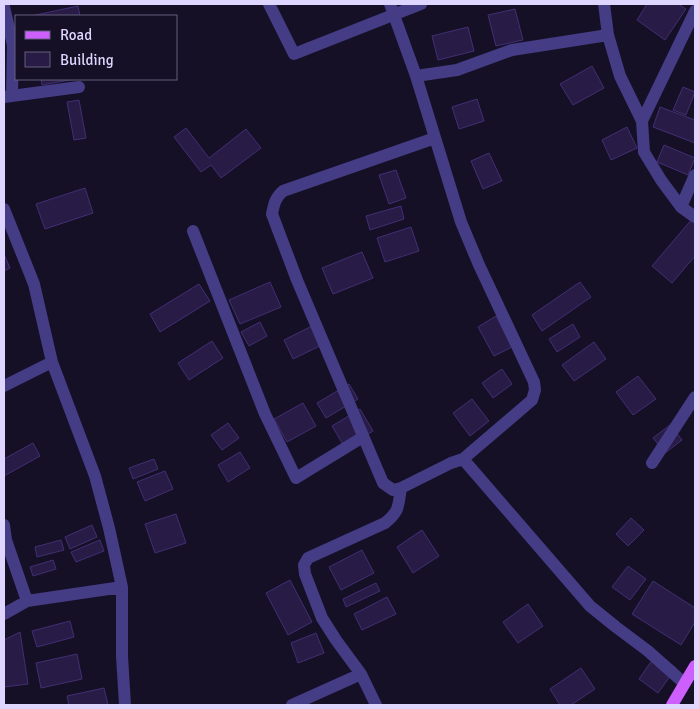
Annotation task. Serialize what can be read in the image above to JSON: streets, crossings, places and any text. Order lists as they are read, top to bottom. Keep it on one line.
{"legend":["Road","Building"]}
